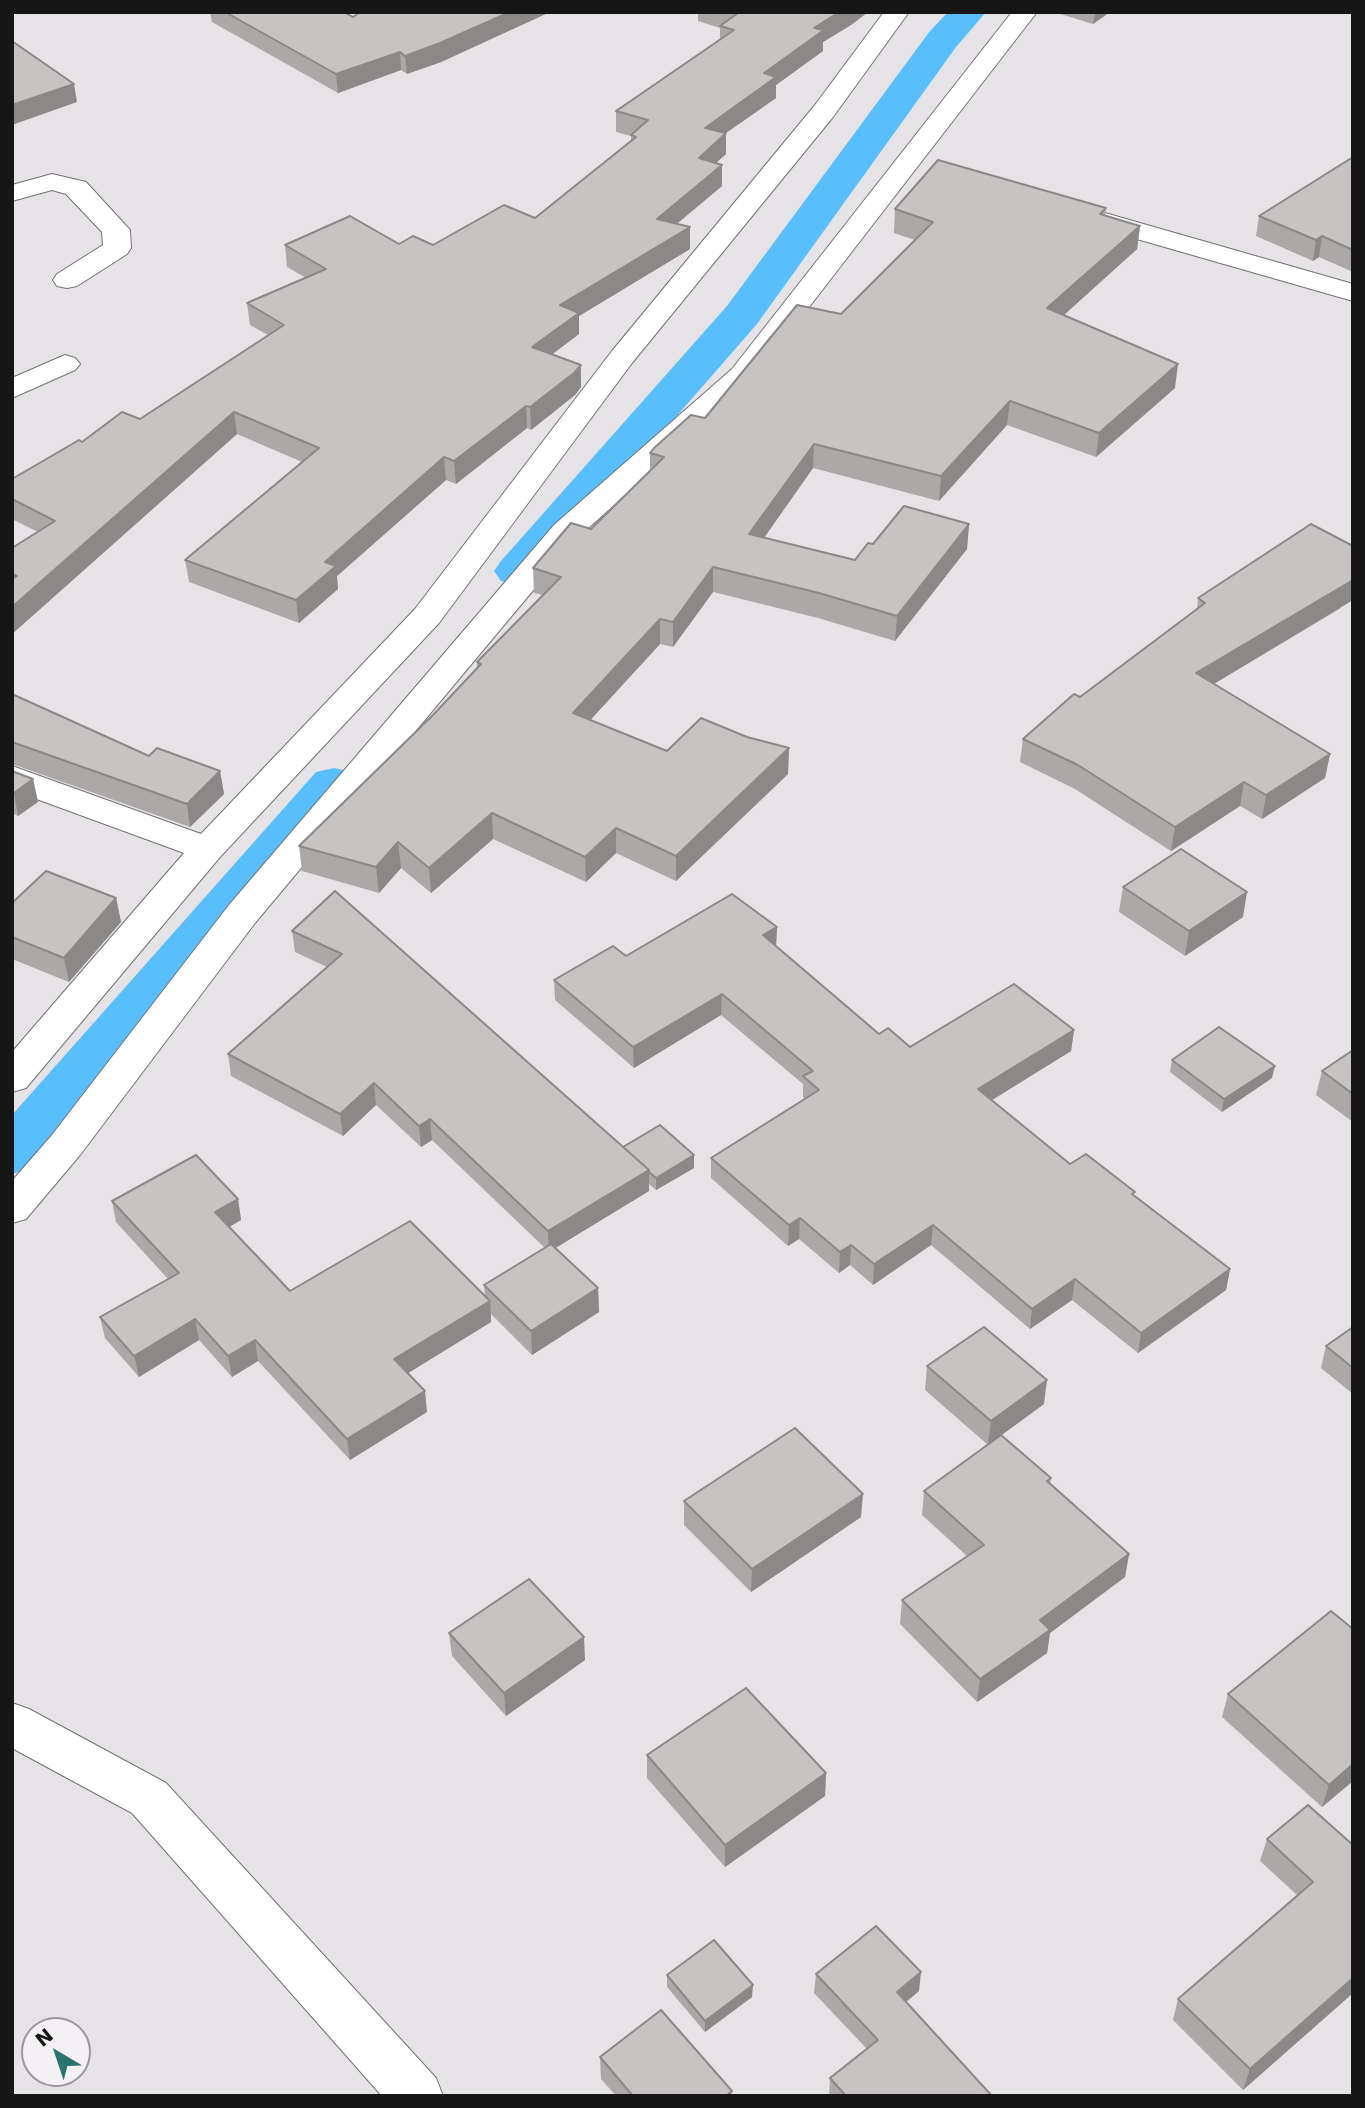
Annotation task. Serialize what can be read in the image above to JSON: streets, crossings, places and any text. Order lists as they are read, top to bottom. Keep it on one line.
{"north":"top left"}
